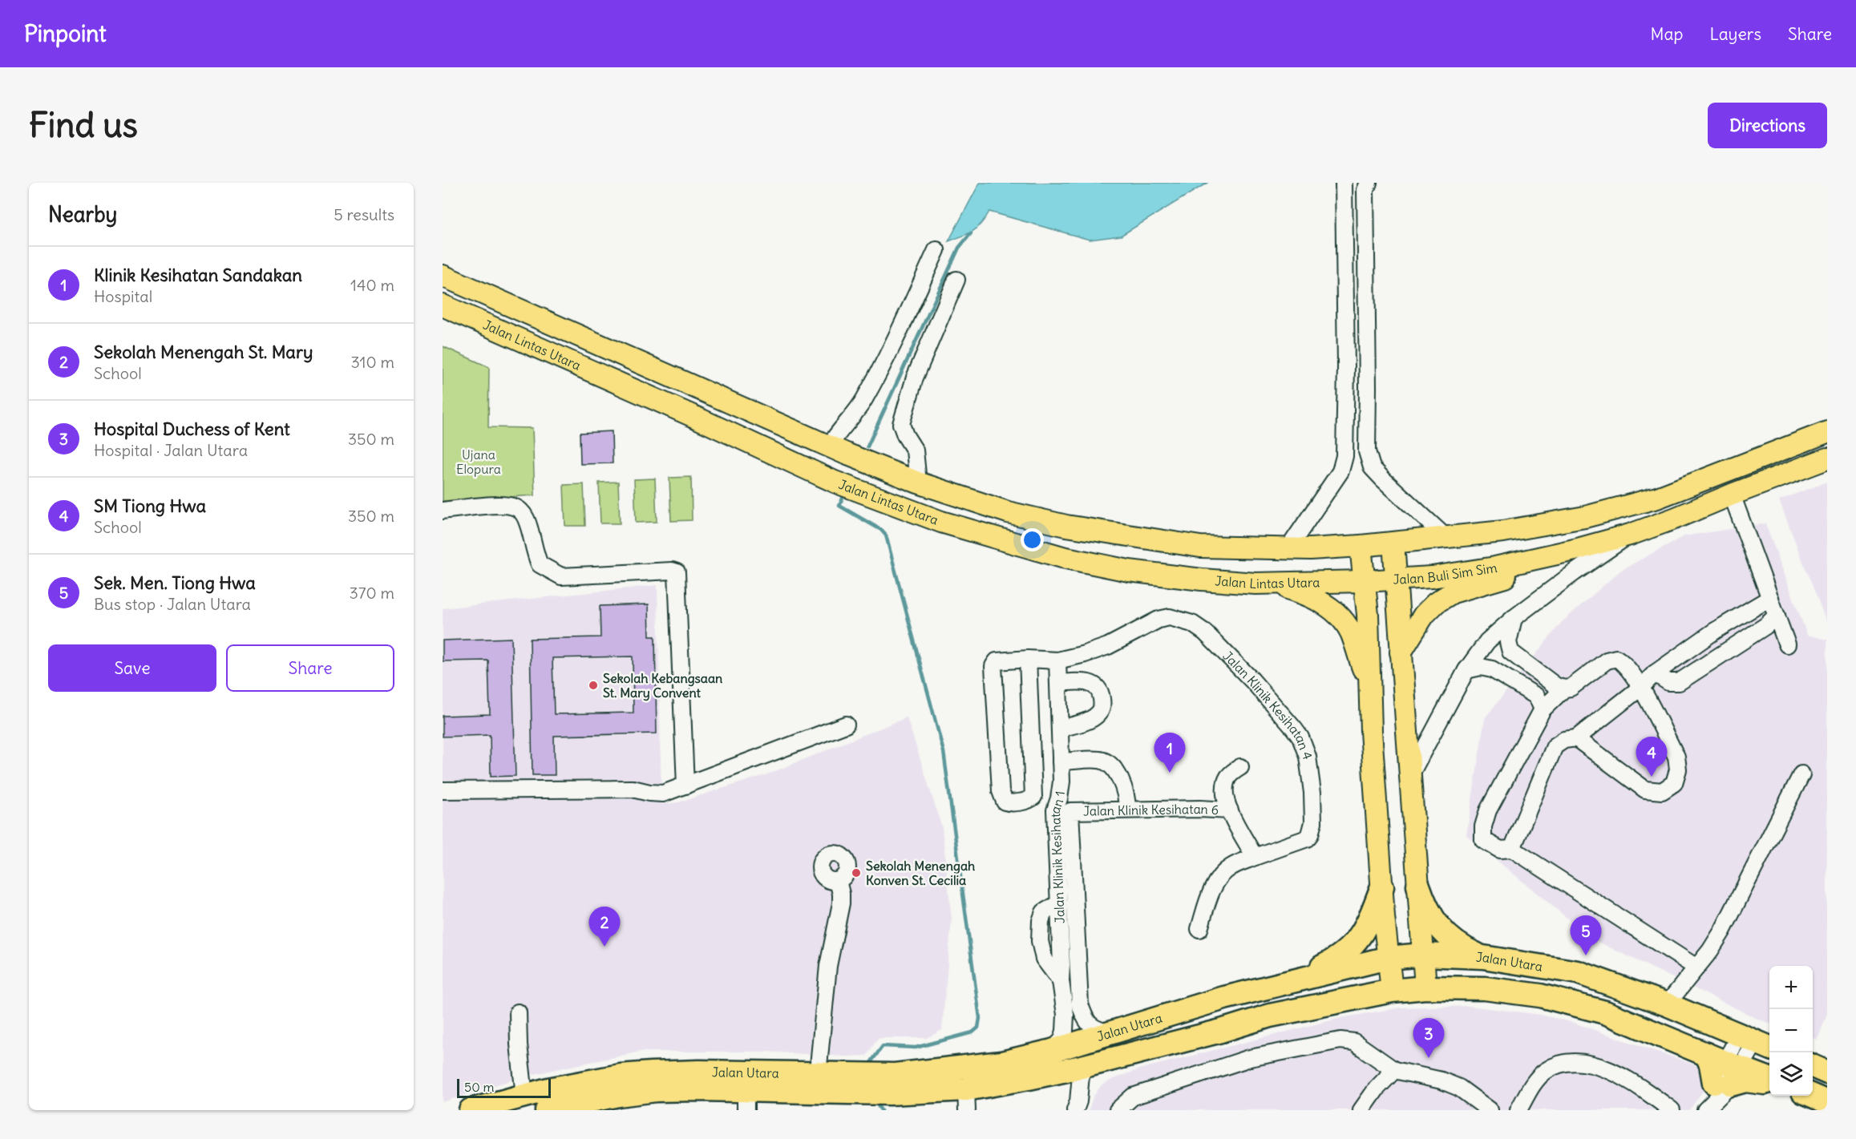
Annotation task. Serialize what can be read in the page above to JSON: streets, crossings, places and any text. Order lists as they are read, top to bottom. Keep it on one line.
{"streets":{"highway":["Jalan Utara"],"main road":["Jalan Lintas Utara","Jalan Buli Sim Sim"],"street":["Jalan Klinik Kesihatan 4","Jalan Klinik Kesihatan 6","Jalan Klinik Kesihatan 1"]},"crossings":[["Jalan Lintas Utara","Jalan Buli Sim Sim"],["Jalan Buli Sim Sim","Jalan Utara"],["Jalan Klinik Kesihatan 4","Jalan Klinik Kesihatan 1"],["Jalan Klinik Kesihatan 6","Jalan Utara"],["Jalan Klinik Kesihatan 1","Jalan Utara"]],"parks":["Ujana Elopura"],"places":["Sekolah Kebangsaan St. Mary Convent","Sekolah Menengah Konven St. Cecilia"],"scale_bar":"50 m","page":{"header":"Pinpoint","nav":["Map","Layers","Share"],"buttons":["Directions",["Save","Share"]],"title":"Find us","heading":["Nearby","5 results"],"list":[{"mark":"1","name":"Klinik Kesihatan Sandakan","note":"Hospital","value":"140 m"},{"mark":"2","name":"Sekolah Menengah St. Mary","note":"School","value":"310 m"},{"mark":"3","name":"Hospital Duchess of Kent","note":"Hospital · Jalan Utara","value":"350 m"},{"mark":"4","name":"SM Tiong Hwa","note":"School","value":"350 m"},{"mark":"5","name":"Sek. Men. Tiong Hwa","note":"Bus stop · Jalan Utara","value":"370 m"}],"pins":["1","4","2","5","3"],"map_buttons":["+","−"],"scale":"50 m"}}
